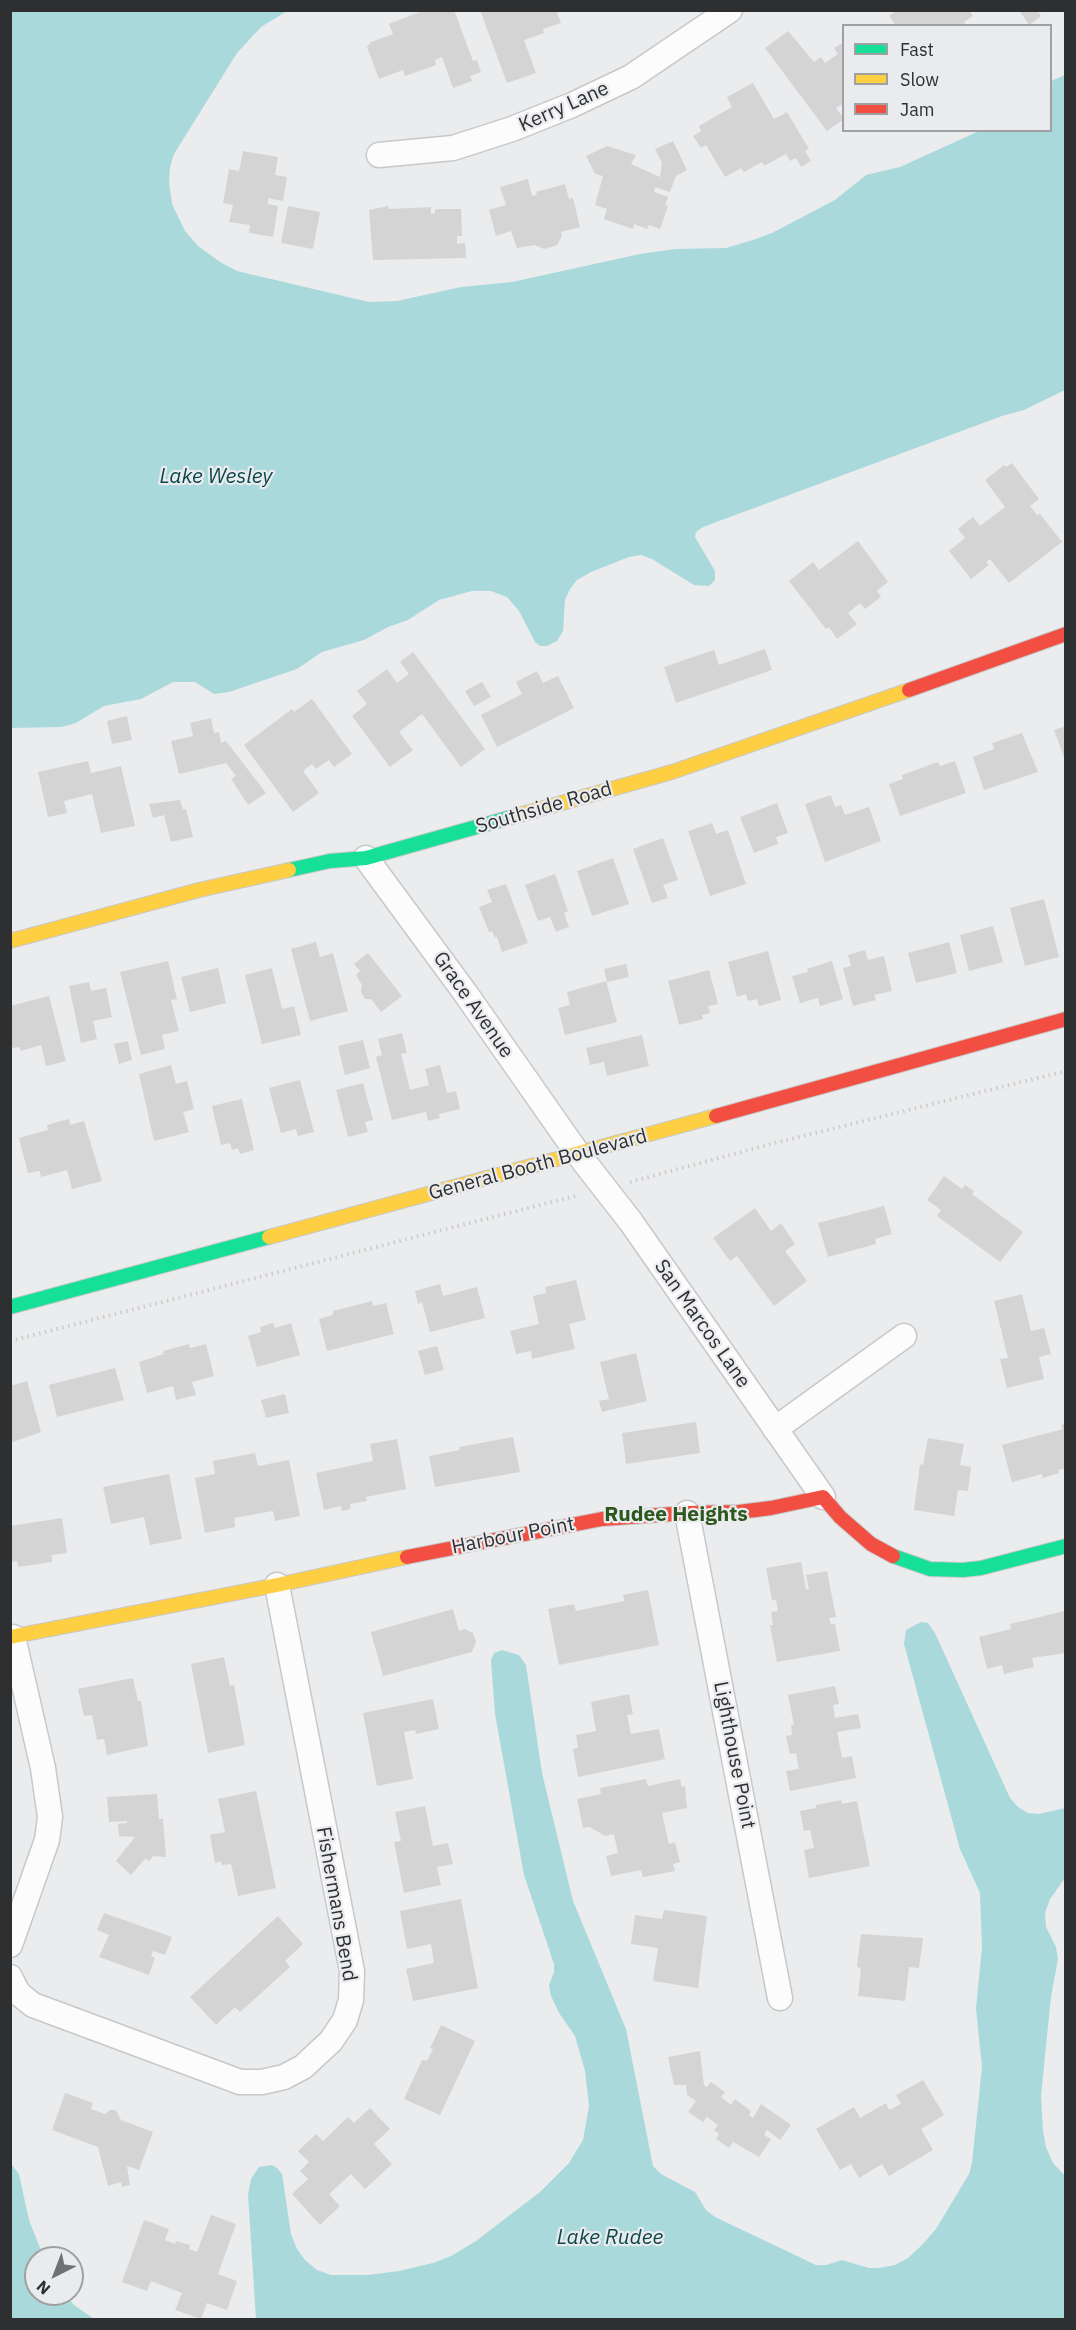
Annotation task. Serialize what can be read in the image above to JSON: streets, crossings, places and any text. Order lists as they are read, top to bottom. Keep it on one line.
{"streets":{"main road":["Southside Road","General Booth Boulevard","Harbour Point"],"street":["Kerry Lane","Grace Avenue","San Marcos Lane","Lighthouse Point","Fishermans Bend"]},"crossings":[["Southside Road","Grace Avenue"],["Grace Avenue","General Booth Boulevard"],["Grace Avenue","San Marcos Lane"],["General Booth Boulevard","San Marcos Lane"],["San Marcos Lane","Harbour Point"],["Harbour Point","Lighthouse Point"],["Harbour Point","Fishermans Bend"]],"districts":["Rudee Heights"],"water":["Lake Wesley","Lake Rudee"],"legend":["Fast","Slow","Jam"],"north":"bottom left"}
